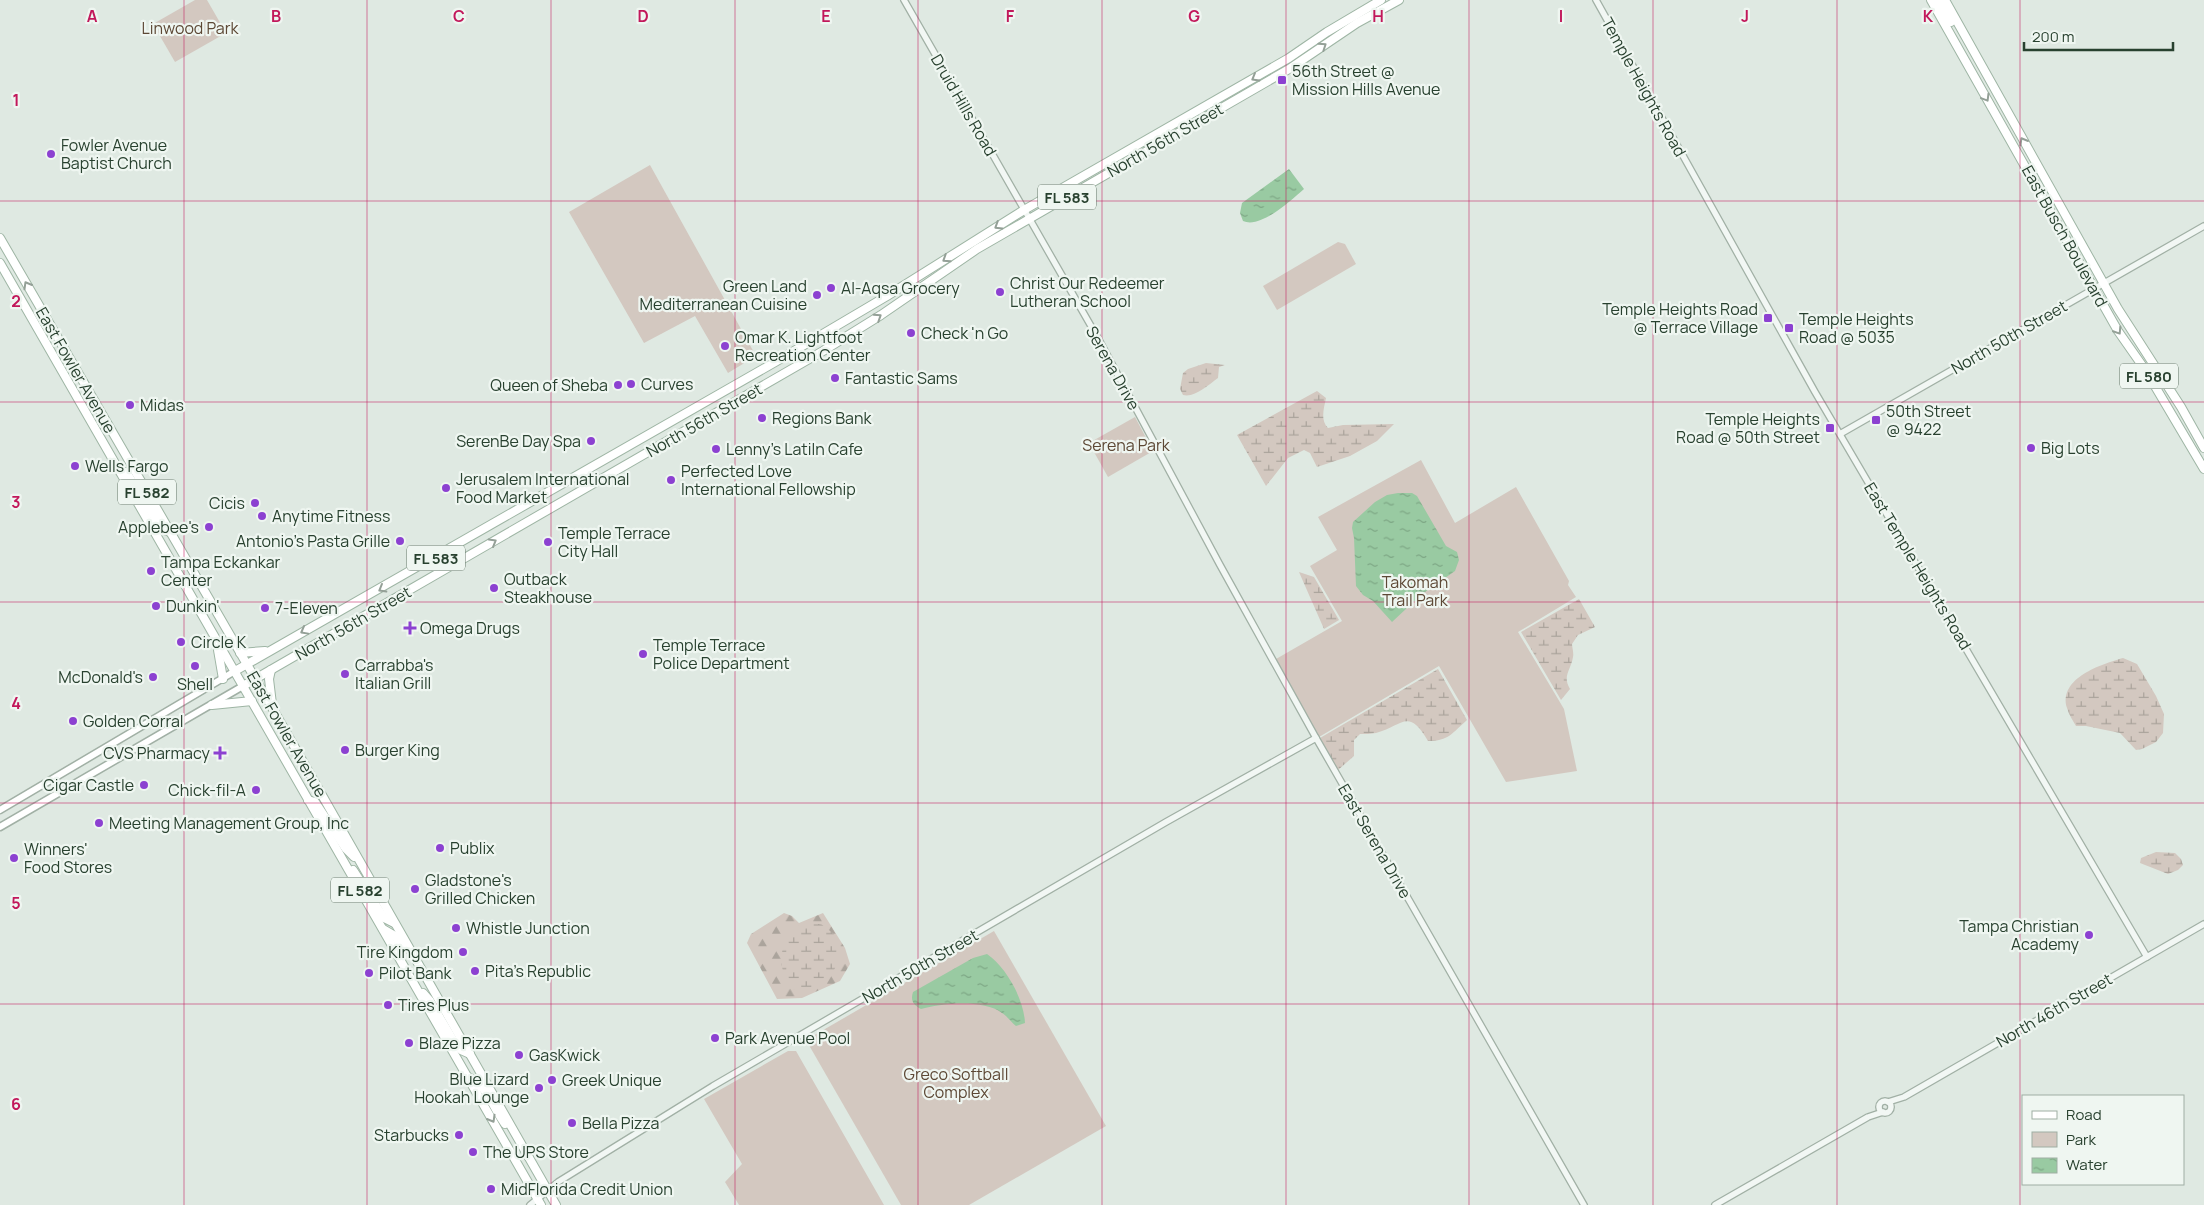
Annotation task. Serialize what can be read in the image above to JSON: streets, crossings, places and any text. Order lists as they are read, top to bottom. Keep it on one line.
{"streets":{"main road":["North 56th Street","FL 583","East Busch Boulevard","East Fowler Avenue","FL 580","FL 582"],"street":["Temple Heights Road","Druid Hills Road","North 50th Street","Serena Drive","East Temple Heights Road","East Serena Drive","North 46th Street"]},"crossings":[["Temple Heights Road","East Temple Heights Road"],["Druid Hills Road","North 56th Street"],["Druid Hills Road","Serena Drive"],["North 56th Street","Serena Drive"],["North 56th Street","East Fowler Avenue"],["East Busch Boulevard","North 50th Street"],["North 50th Street","East Fowler Avenue"],["North 50th Street","East Temple Heights Road"],["North 50th Street","East Serena Drive"],["Serena Drive","East Serena Drive"],["East Temple Heights Road","North 46th Street"]],"parks":["Linwood Park","Serena Park","Takomah Trail Park","Greco Softball Complex"],"places":{"transit":["56th Street @ Mission Hills Avenue","Temple Heights Road @ Terrace Village","Temple Heights Road @ 5035","50th Street @ 9422","Temple Heights Road @ 50th Street"],"other":["Fowler Avenue Baptist Church","Al-Aqsa Grocery","Christ Our Redeemer Lutheran School","Green Land Mediterranean Cuisine","Check 'n Go","Omar K. Lightfoot Recreation Center","Fantastic Sams","Curves","Queen of Sheba","Midas","Regions Bank","SerenBe Day Spa","Big Lots","Lenny's Latiln Cafe","Wells Fargo","Perfected Love International Fellowship","Jerusalem International Food Market","Cicis","Anytime Fitness","Applebee's","Antonio's Pasta Grille","Temple Terrace City Hall","Tampa Eckankar Center","Outback Steakhouse","Dunkin'","7-Eleven","Circle K","Temple Terrace Police Department","Shell","Carrabba's Italian Grill","McDonald's","Golden Corral","Burger King","Cigar Castle","Chick-fil-A","Meeting Management Group, Inc","Publix","Winners' Food Stores","Gladstone's Grilled Chicken","Whistle Junction","Tampa Christian Academy","Tire Kingdom","Pita's Republic","Pilot Bank","Tires Plus","Park Avenue Pool","Blaze Pizza","GasKwick","Greek Unique","Blue Lizard Hookah Lounge","Bella Pizza","Starbucks","The UPS Store","MidFlorida Credit Union"],"health":["Omega Drugs","CVS Pharmacy"]},"legend":["Road","Park","Water"],"scale_bar":"200 m","grid":{"columns":["A","B","C","D","E","F","G","H","I","J","K"],"rows":["1","2","3","4","5","6"]}}
